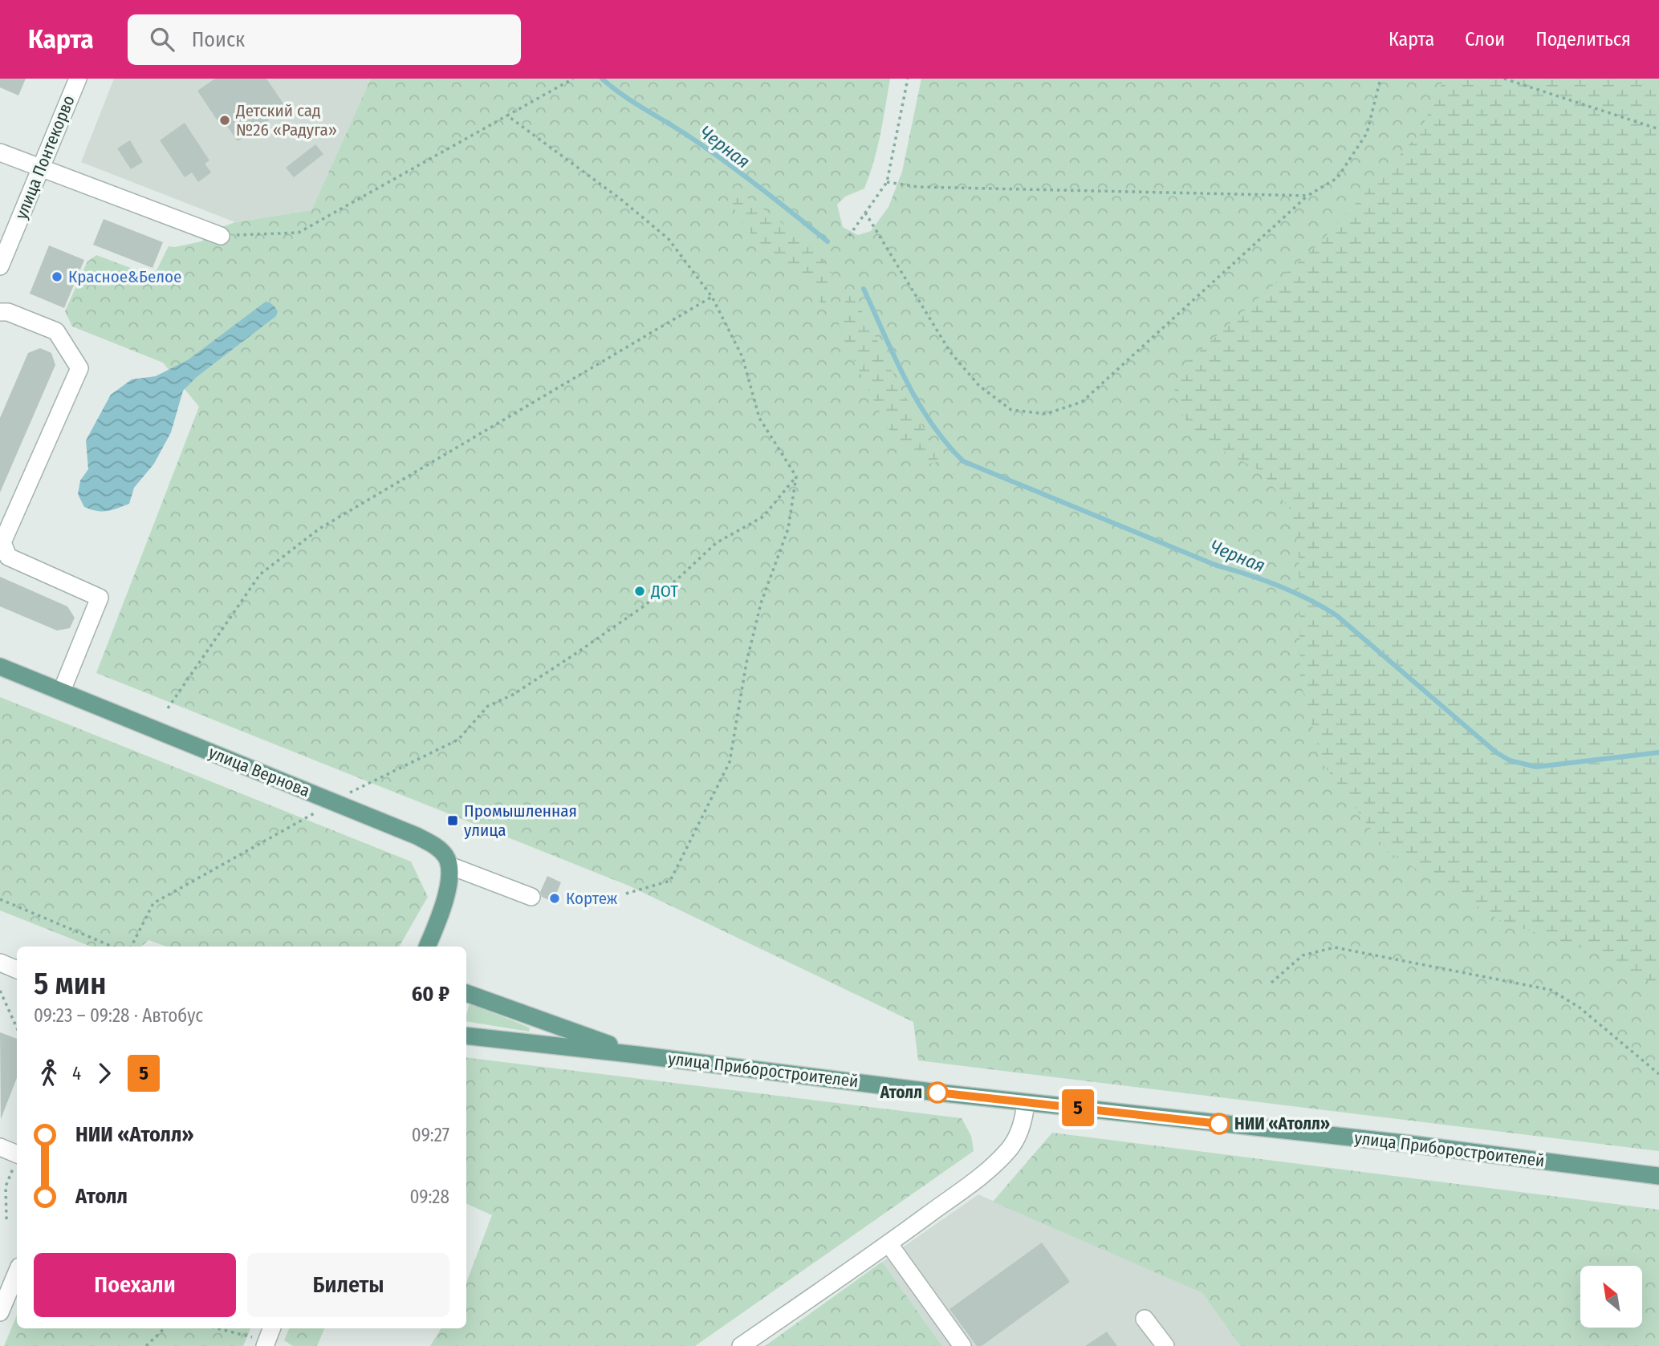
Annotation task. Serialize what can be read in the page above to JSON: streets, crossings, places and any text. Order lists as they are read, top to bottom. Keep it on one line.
{"streets":{"main road":["улица Вернова","улица Приборостроителей"],"street":["улица Понтекорво"]},"water":["Черная"],"places":{"other":["Детский сад №26 «Радуга»","Красное&Белое","ДОТ","Кортеж","Атолл","НИИ «Атолл»"],"transit":["Промышленная улица"]},"lines":["bus line 5"],"north":"top left","page":{"header":"Карта","search":"Поиск","nav":["Карта","Слои","Поделиться"],"on_map":"5","heading":["5 мин","09:23 – 09:28 · Автобус","60 ₽"],"legs":["4","5"],"list":[{"name":"НИИ «Атолл»","value":"09:27"},{"name":"Атолл","value":"09:28"}],"buttons":["Поехали","Билеты"]}}
